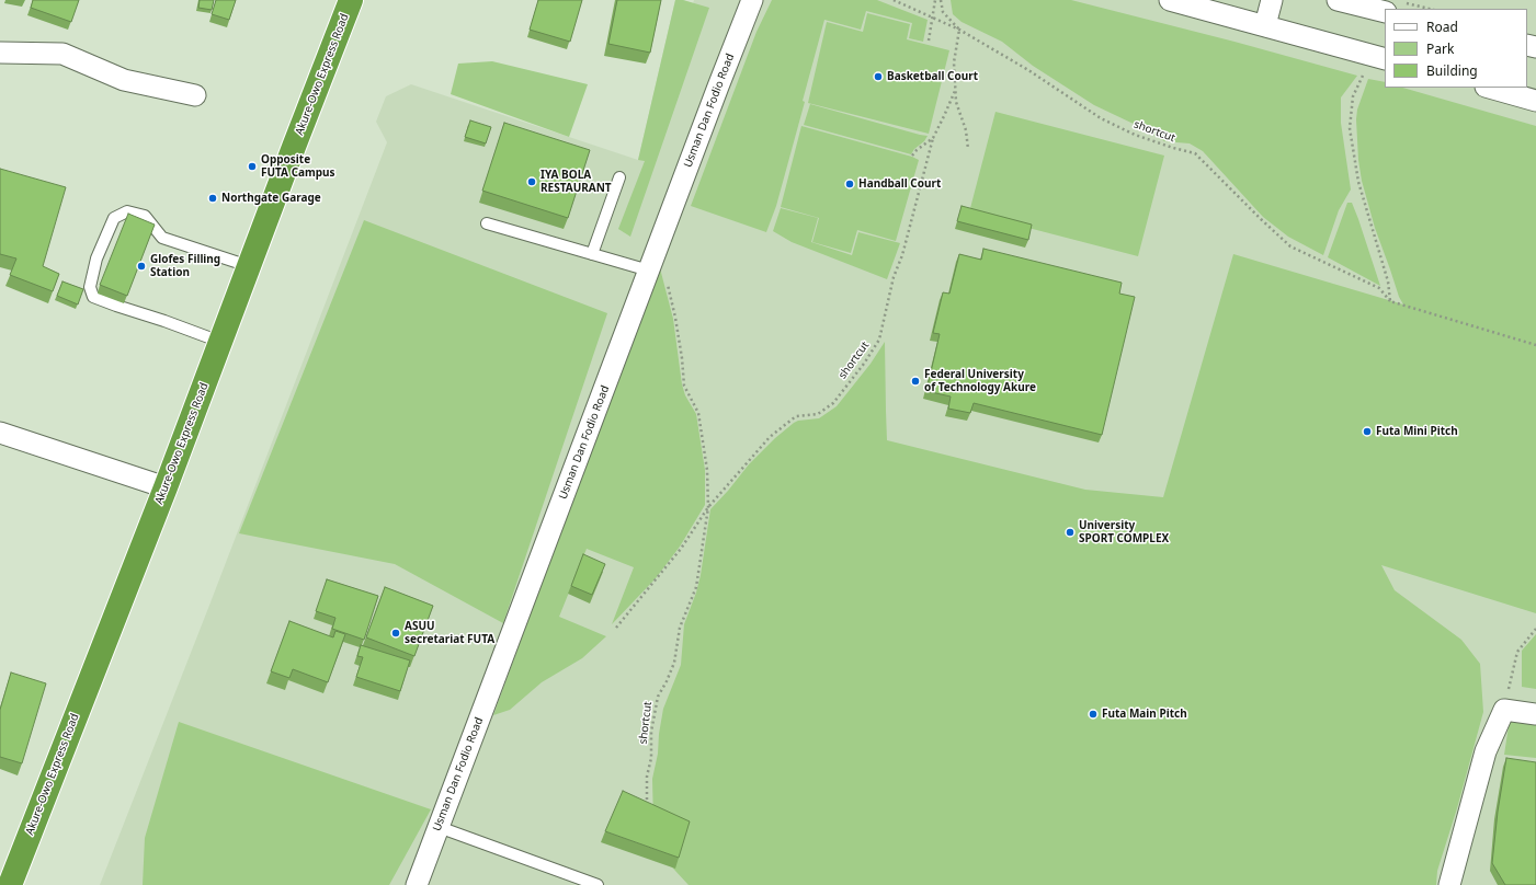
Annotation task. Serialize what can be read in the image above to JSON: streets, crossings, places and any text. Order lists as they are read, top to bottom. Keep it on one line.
{"streets":{"highway":["Akure-Owo Express Road"],"street":["Usman Dan Fodio Road"],"path":["shortcut"]},"crossings":[["Usman Dan Fodio Road","shortcut"]],"places":["Basketball Court","Opposite FUTA Campus","IYA BOLA RESTAURANT","Handball Court","Northgate Garage","Glofes Filling Station","Federal University of Technology Akure","Futa Mini Pitch","University SPORT COMPLEX","ASUU secretariat FUTA","Futa Main Pitch"],"legend":["Road","Park","Building"]}
